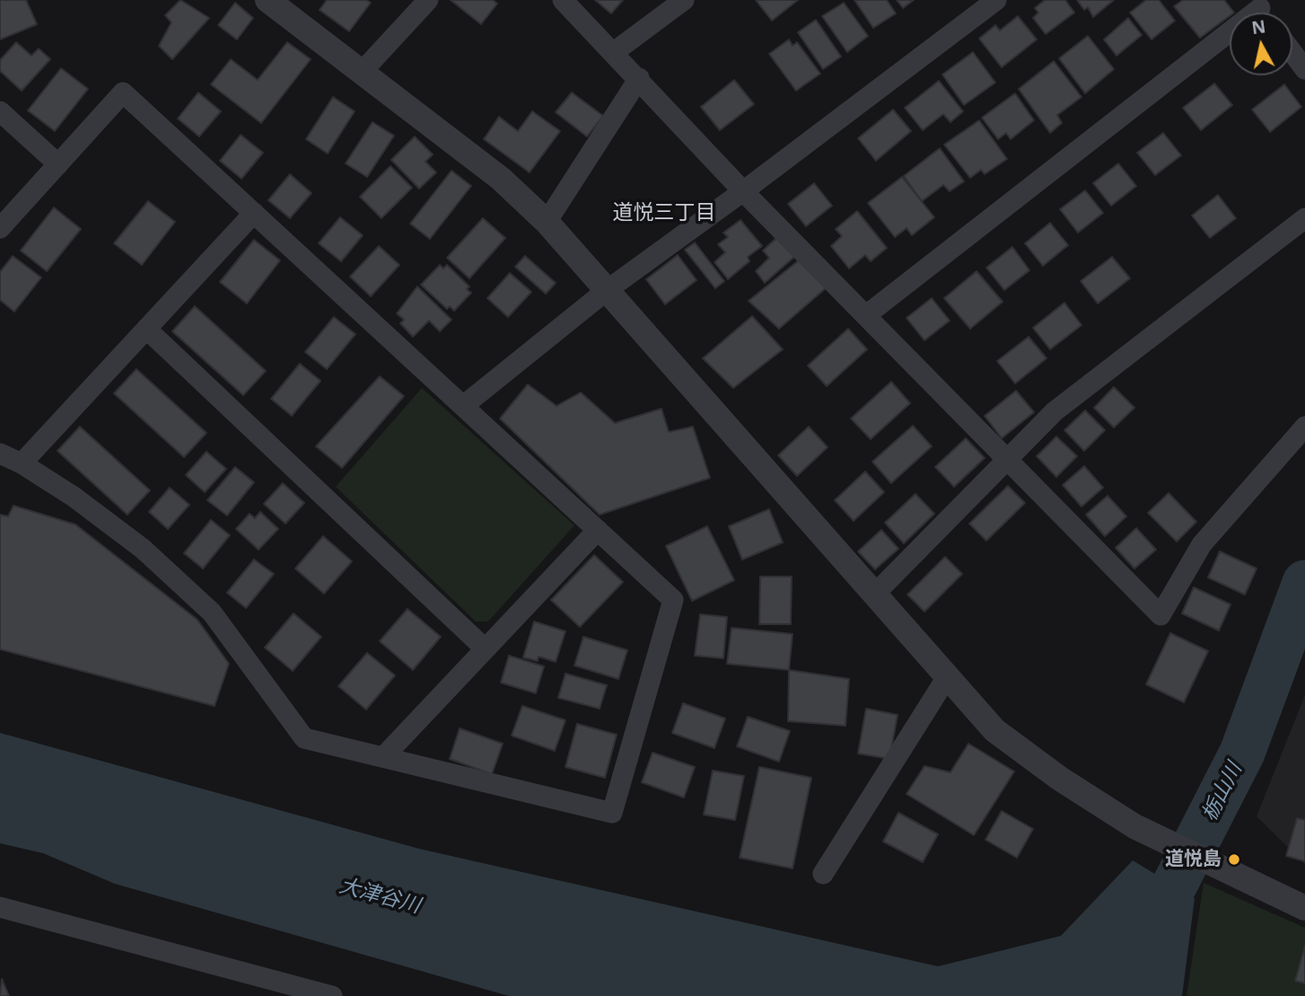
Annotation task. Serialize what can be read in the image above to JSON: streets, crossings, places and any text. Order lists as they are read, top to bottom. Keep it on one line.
{"districts":["道悦三丁目"],"water":["栃山川","大津谷川"],"places":["道悦島"],"north":"top"}
